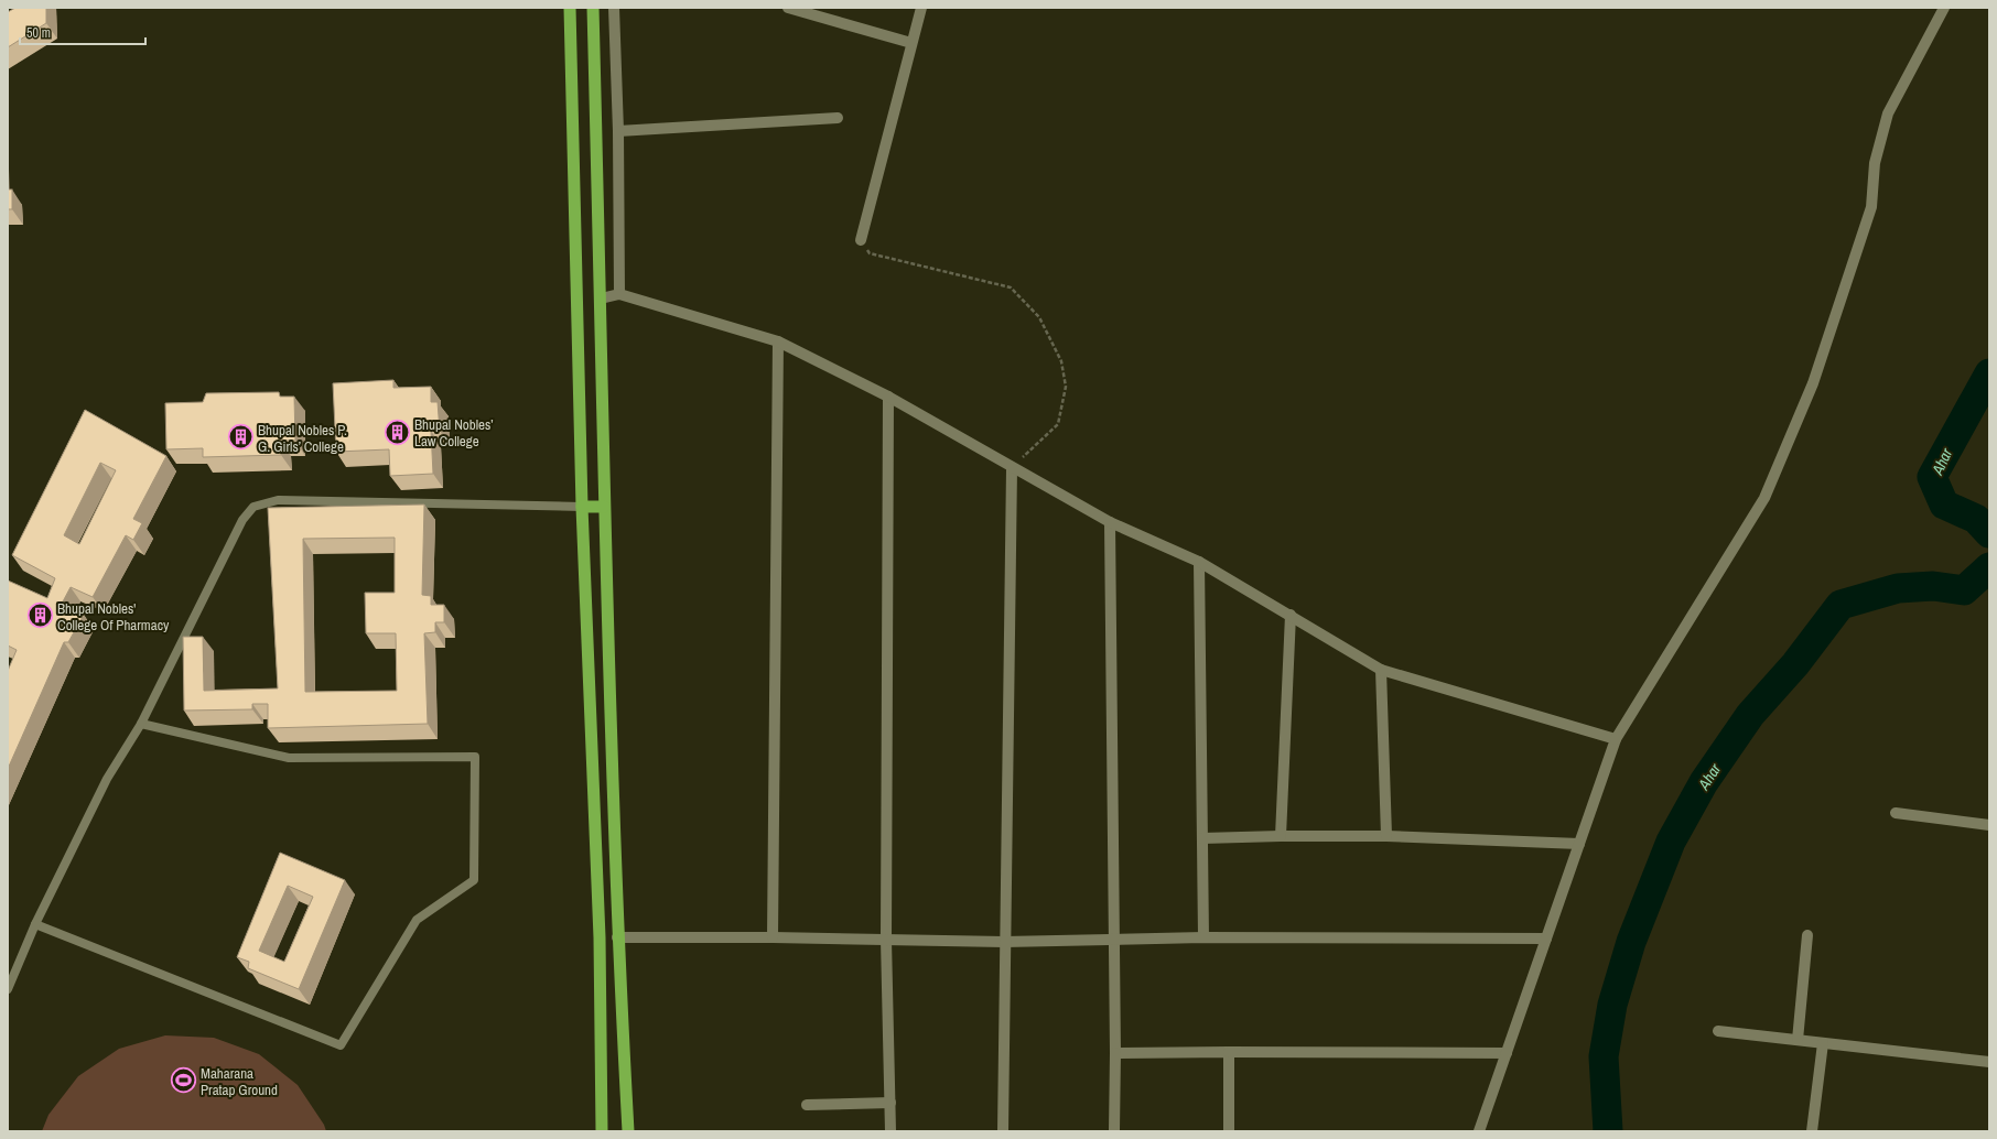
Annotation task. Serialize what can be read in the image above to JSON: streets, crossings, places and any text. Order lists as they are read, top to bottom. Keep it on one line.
{"water":["Ahar"],"places":{"building":["Bhupal Nobles’ Law College","Bhupal Nobles P. G. Girls’ College","Bhupal Nobles' College Of Pharmacy"],"sports":["Maharana Pratap Ground"]},"scale_bar":"50 m"}
